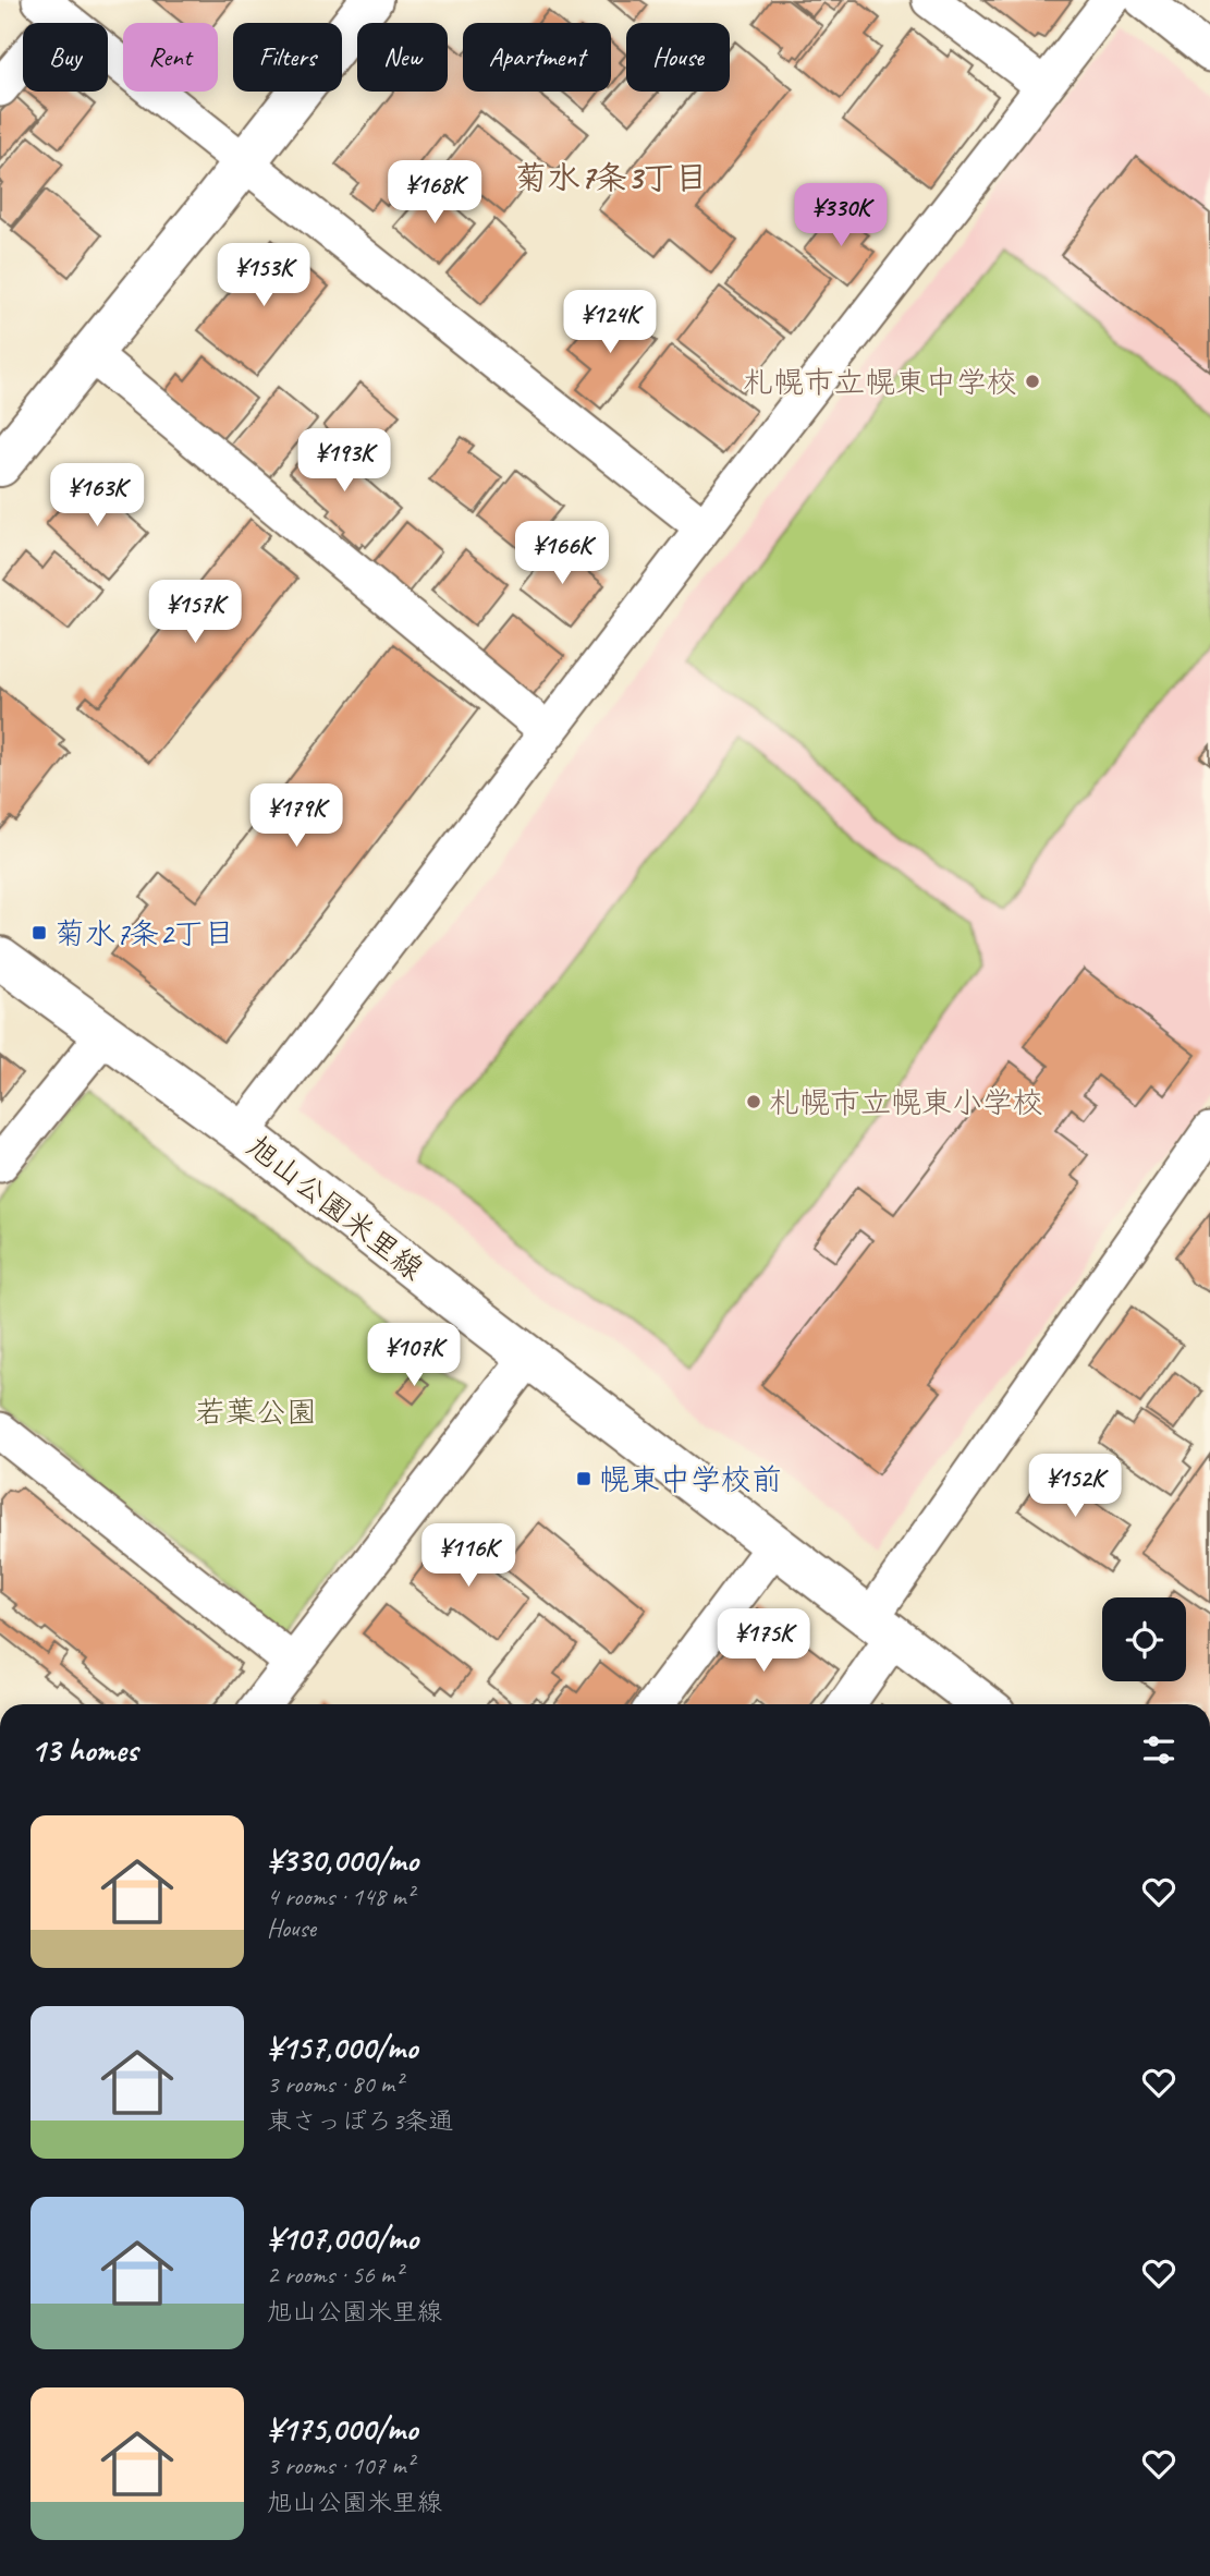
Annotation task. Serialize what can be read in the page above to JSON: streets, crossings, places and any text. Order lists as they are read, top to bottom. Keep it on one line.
{"streets":{"main road":["旭山公園米里線"]},"districts":["菊水7条3丁目"],"parks":["若葉公園"],"places":{"other":["札幌市立幌東中学校","札幌市立幌東小学校"],"transit":["菊水7条2丁目","幌東中学校前"]},"page":{"chip":["Buy","Rent","Filters","New","Apartment","House"],"price":["¥168K","¥330K","¥153K","¥124K","¥193K","¥163K","¥166K","¥157K","¥179K","¥107K","¥152K","¥116K","¥175K"],"heading":"13 homes","list":[{"name":"¥330,000/mo","note":"4 rooms · 148 m² · House"},{"name":"¥157,000/mo","note":"3 rooms · 80 m² · 東さっぽろ3条通"},{"name":"¥107,000/mo","note":"2 rooms · 56 m² · 旭山公園米里線"},{"name":"¥175,000/mo","note":"3 rooms · 107 m² · 旭山公園米里線"}]}}
